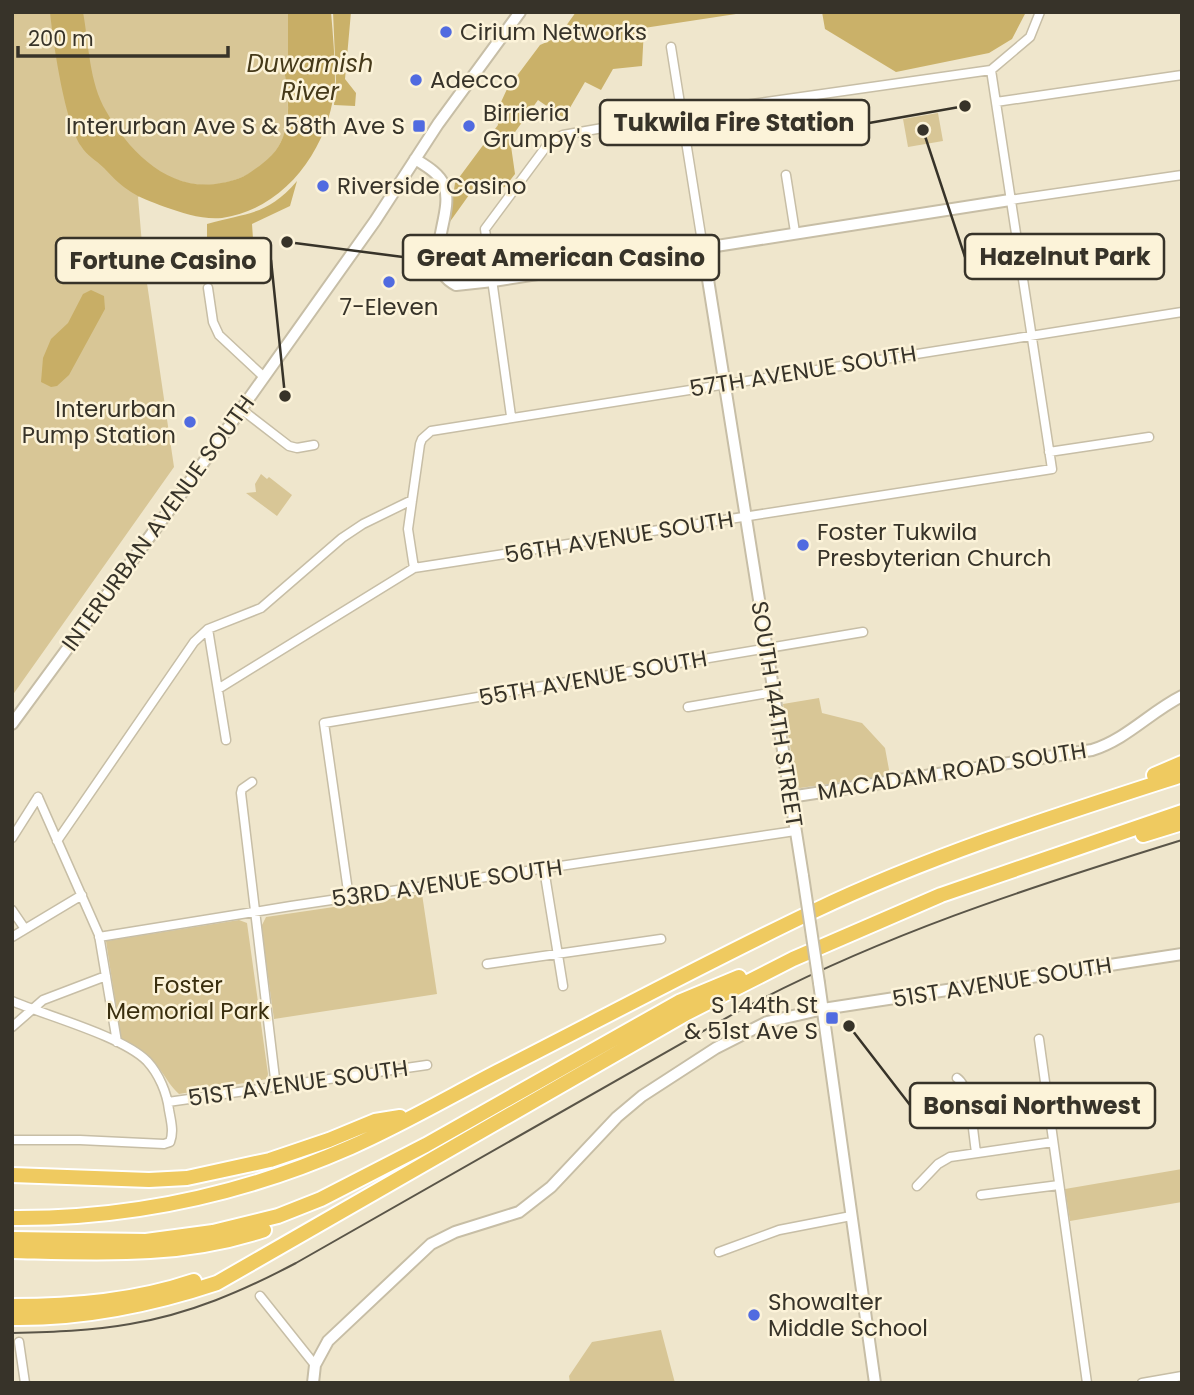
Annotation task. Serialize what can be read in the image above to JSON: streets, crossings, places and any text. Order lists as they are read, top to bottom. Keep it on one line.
{"streets":{"street":["57TH AVENUE SOUTH","INTERURBAN AVENUE SOUTH","56TH AVENUE SOUTH","55TH AVENUE SOUTH","SOUTH 144TH STREET","MACADAM ROAD SOUTH","53RD AVENUE SOUTH","51ST AVENUE SOUTH"]},"crossings":[["57TH AVENUE SOUTH","SOUTH 144TH STREET"],["56TH AVENUE SOUTH","SOUTH 144TH STREET"],["55TH AVENUE SOUTH","SOUTH 144TH STREET"],["55TH AVENUE SOUTH","53RD AVENUE SOUTH"],["SOUTH 144TH STREET","MACADAM ROAD SOUTH"],["SOUTH 144TH STREET","53RD AVENUE SOUTH"],["SOUTH 144TH STREET","51ST AVENUE SOUTH"]],"water":["Duwamish River"],"parks":["Foster Memorial Park"],"places":{"other":["Cirium Networks","Adecco","Tukwila Fire Station","Birrieria Grumpy's","Hazelnut Park","Riverside Casino","Great American Casino","7-Eleven","Fortune Casino","Interurban Pump Station","Foster Tukwila Presbyterian Church","Bonsai Northwest","Showalter Middle School"],"transit":["Interurban Ave S & 58th Ave S","S 144th St & 51st Ave S"]},"scale_bar":"200 m"}
